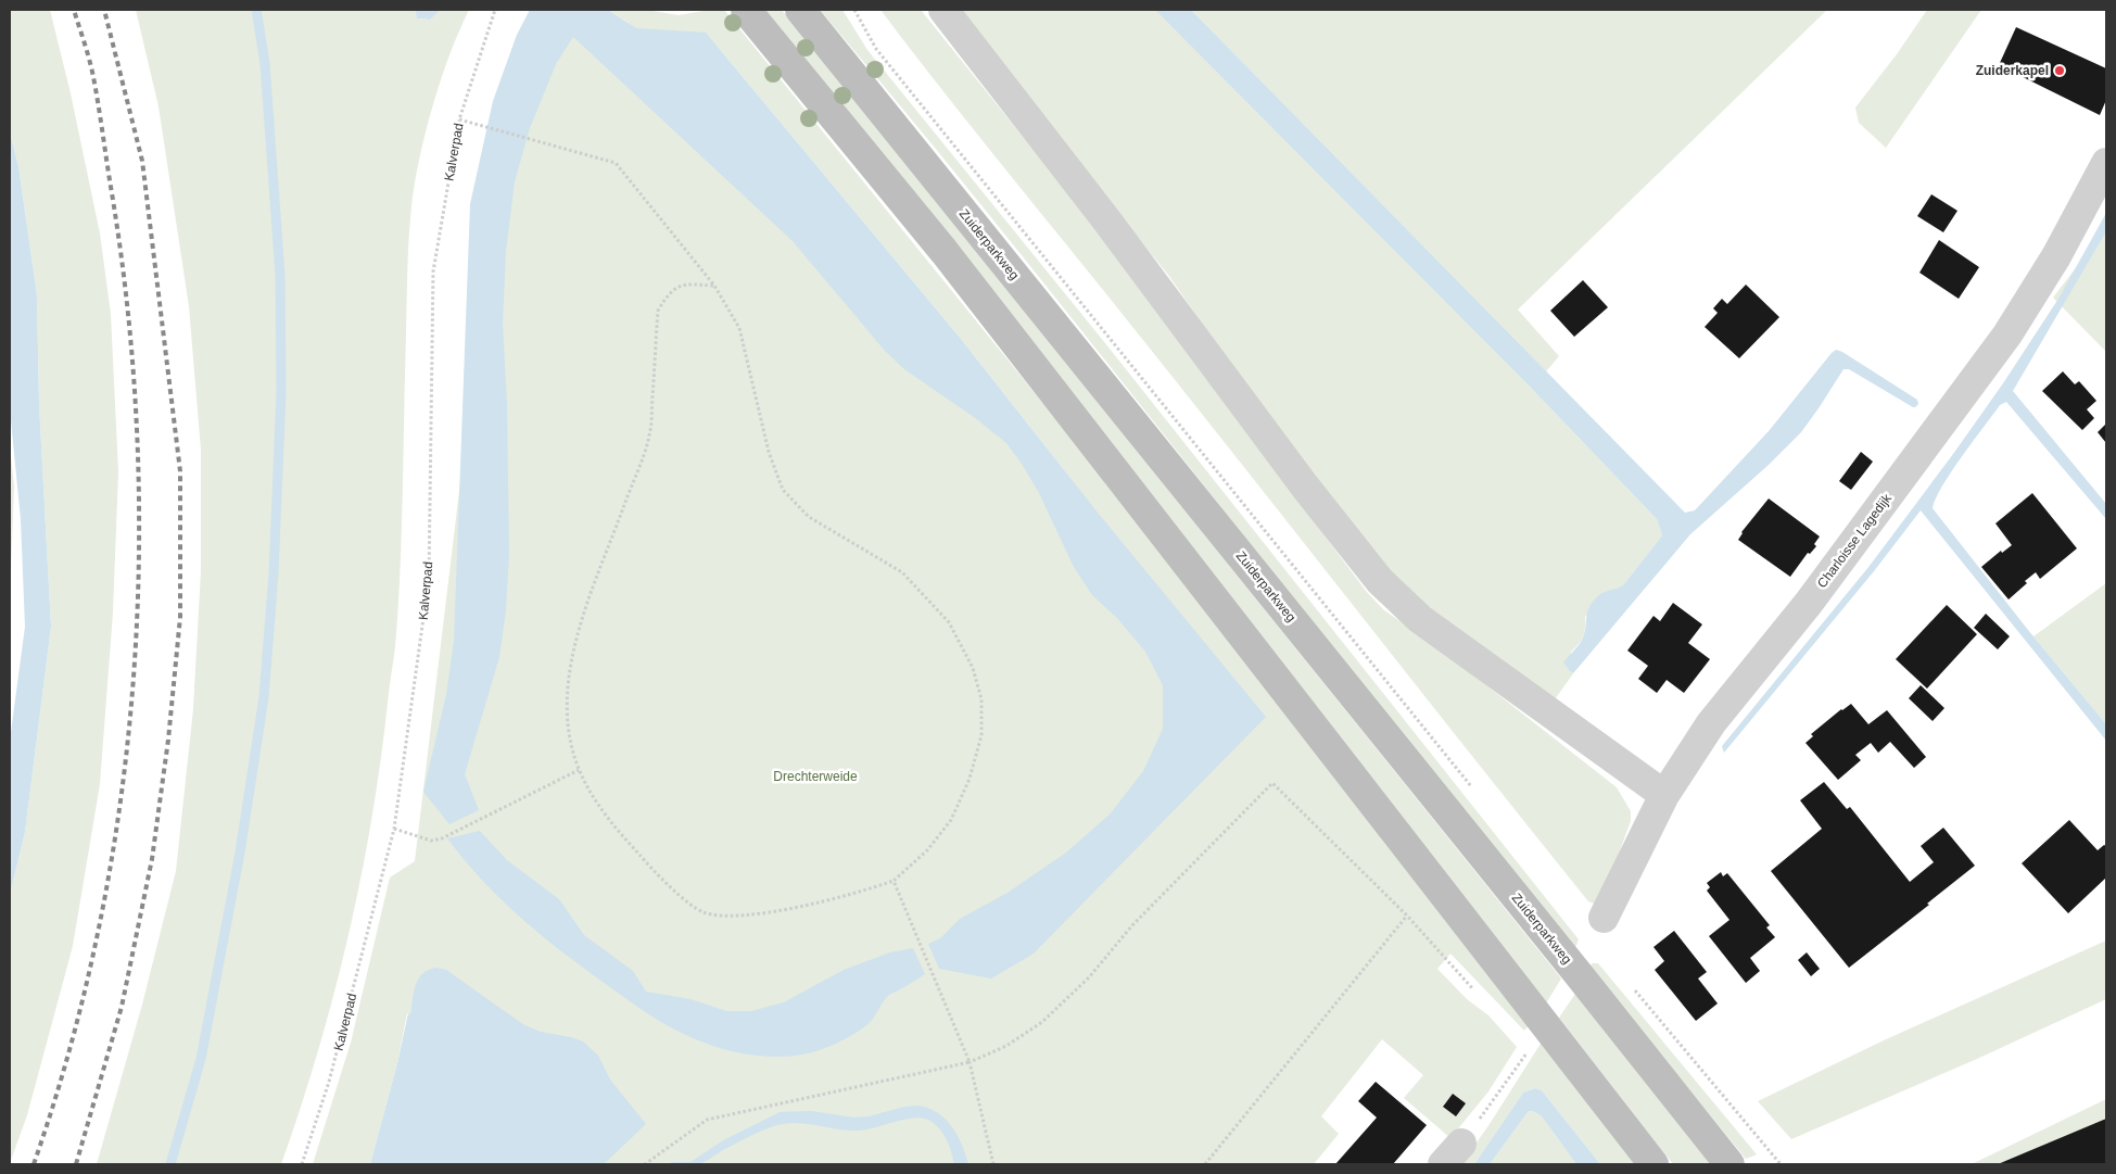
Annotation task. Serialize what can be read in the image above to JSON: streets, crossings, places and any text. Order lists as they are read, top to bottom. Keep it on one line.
{"streets":{"main road":["Zuiderparkweg"],"street":["Charloisse Lagedijk"],"path":["Kalverpad"]},"parks":["Drechterweide"],"places":["Zuiderkapel"]}
